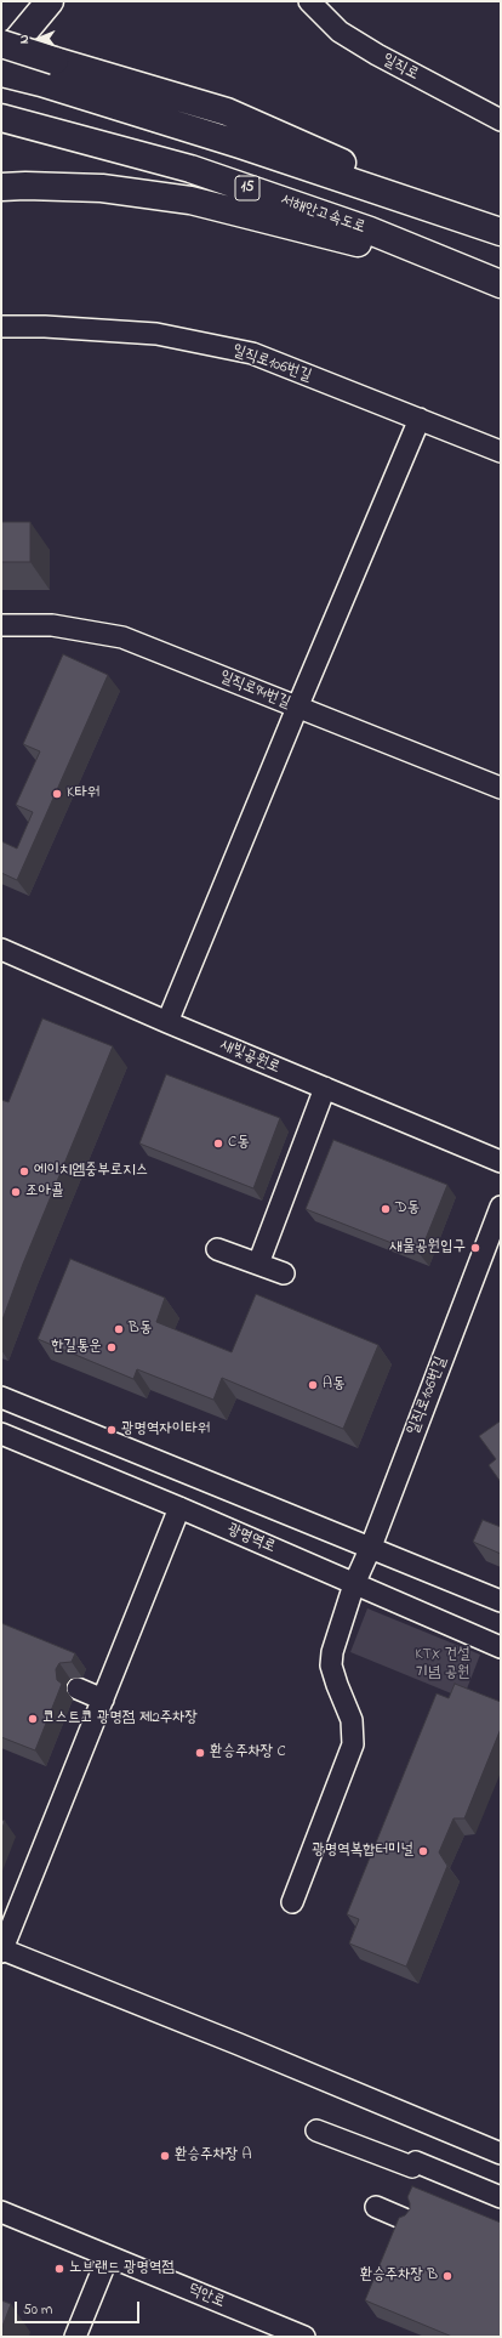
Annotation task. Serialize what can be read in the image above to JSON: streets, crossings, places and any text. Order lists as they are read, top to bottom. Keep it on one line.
{"streets":{"main road":["15","서해안고속도로"],"street":["일직로","일직로106번길","일직로94번길","새빛공원로","광명역로","덕안로"]},"crossings":[["일직로106번길","광명역로"]],"parks":["KTX 건설 기념 공원"],"places":["K타워","C동","에이치엠중부로지스","조아콜","D동","새물공원입구","B동","한길통운","A동","광명역자이타워","코스트코 광명점 제2주차장","환승주차장 C","광명역복합터미널","환승주차장 A","노브랜드 광명역점","환승주차장 B"],"scale_bar":"50 m","north":"left"}
